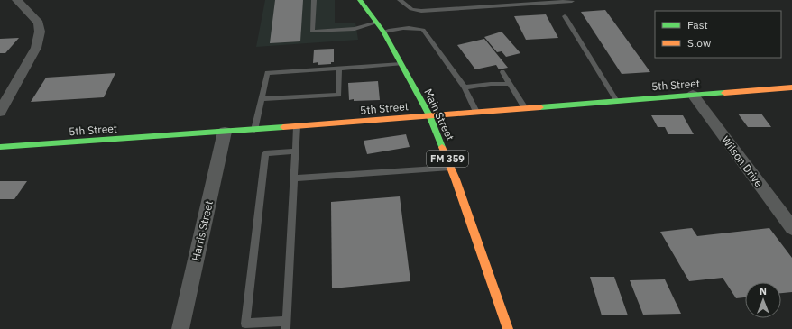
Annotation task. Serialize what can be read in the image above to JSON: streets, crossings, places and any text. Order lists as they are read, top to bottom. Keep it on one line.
{"streets":{"street":["5th Street","Main Street","FM 359","Wilson Drive","Harris Street"]},"crossings":[["5th Street","Main Street"],["5th Street","Wilson Drive"],["5th Street","Harris Street"]],"legend":["Fast","Slow"],"north":"top"}
